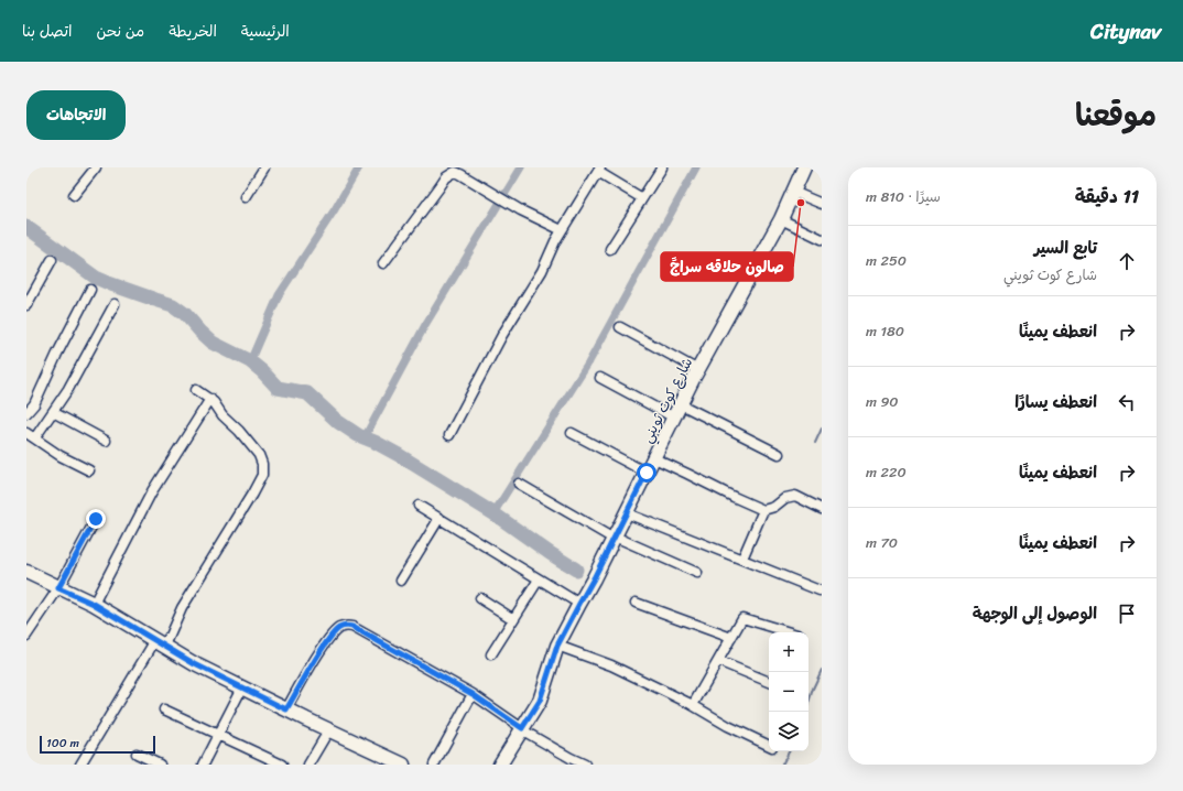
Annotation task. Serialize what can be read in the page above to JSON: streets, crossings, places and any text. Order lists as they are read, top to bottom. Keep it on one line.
{"streets":{"main road":["شارع كوت ثويني"]},"places":["صالون حلاقه سراجً"],"scale_bar":"100 m","page":{"header":"Citynav","nav":["الرئيسية","الخريطة","من نحن","اتصل بنا"],"title":"موقعنا","buttons":"الاتجاهات","heading":["11 دقيقة","سيرًا · 810 m"],"list":[["تابع السير","شارع كوت ثويني","250 m"],["انعطف يمينًا","180 m"],["انعطف يسارًا","90 m"],["انعطف يمينًا","220 m"],["انعطف يمينًا","70 m"],"الوصول إلى الوجهة"],"map_buttons":["+","−"],"scale":"100 m"}}
